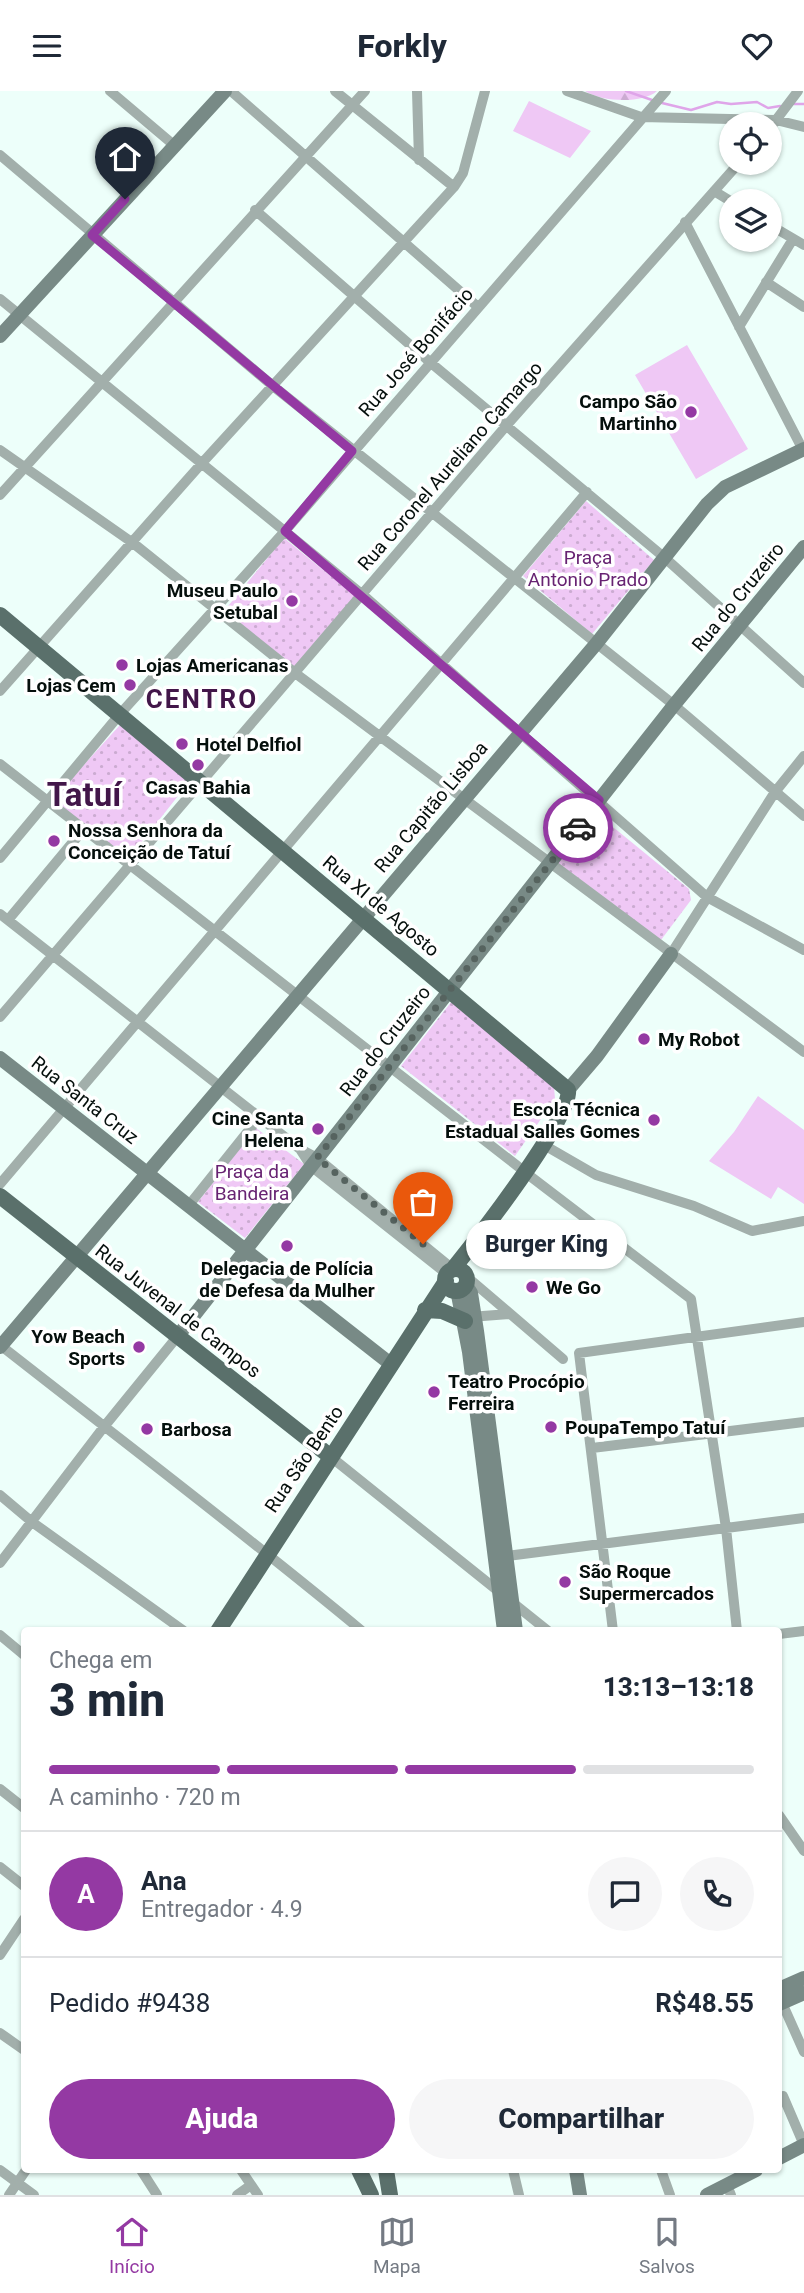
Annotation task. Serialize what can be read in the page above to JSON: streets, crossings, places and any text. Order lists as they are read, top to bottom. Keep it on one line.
{"streets":{"main road":["Rua XI de Agosto","Rua Juvenal de Campos","Rua São Bento"],"street":["Rua José Bonifácio","Rua Coronel Aureliano Camargo","Rua do Cruzeiro","Rua Capitão Lisboa","Rua Santa Cruz"]},"crossings":[["Rua José Bonifácio","Rua XI de Agosto"],["Rua Coronel Aureliano Camargo","Rua XI de Agosto"],["Rua do Cruzeiro","Rua XI de Agosto"],["Rua do Cruzeiro","Rua Santa Cruz"],["Rua do Cruzeiro","Rua Juvenal de Campos"],["Rua Capitão Lisboa","Rua XI de Agosto"],["Rua Capitão Lisboa","Rua Santa Cruz"],["Rua Capitão Lisboa","Rua Juvenal de Campos"],["Rua XI de Agosto","Rua São Bento"],["Rua Santa Cruz","Rua São Bento"],["Rua Juvenal de Campos","Rua São Bento"]],"districts":["CENTRO","Tatuí"],"parks":["Praça Antonio Prado","Praça da Bandeira"],"places":["Campo São Martinho","Museu Paulo Setubal","Lojas Americanas","Lojas Cem","Hotel Delfiol","Casas Bahia","Nossa Senhora da Conceição de Tatuí","My Robot","Escola Técnica Estadual Salles Gomes","Cine Santa Helena","Burger King","Delegacia de Polícia de Defesa da Mulher","We Go","Yow Beach Sports","Teatro Procópio Ferreira","PoupaTempo Tatuí","Barbosa","São Roque Supermercados"],"page":{"header":"Forkly","bubble":"Burger King","heading":["3 min","Chega em","13:13–13:18"],"panel":["Ana","Entregador · 4.9","Pedido #9438","R$48.55"],"bar":"A caminho · 720 m","round":"A","buttons":["Ajuda","Compartilhar"],"tabs":["Início","Mapa","Salvos"]}}
